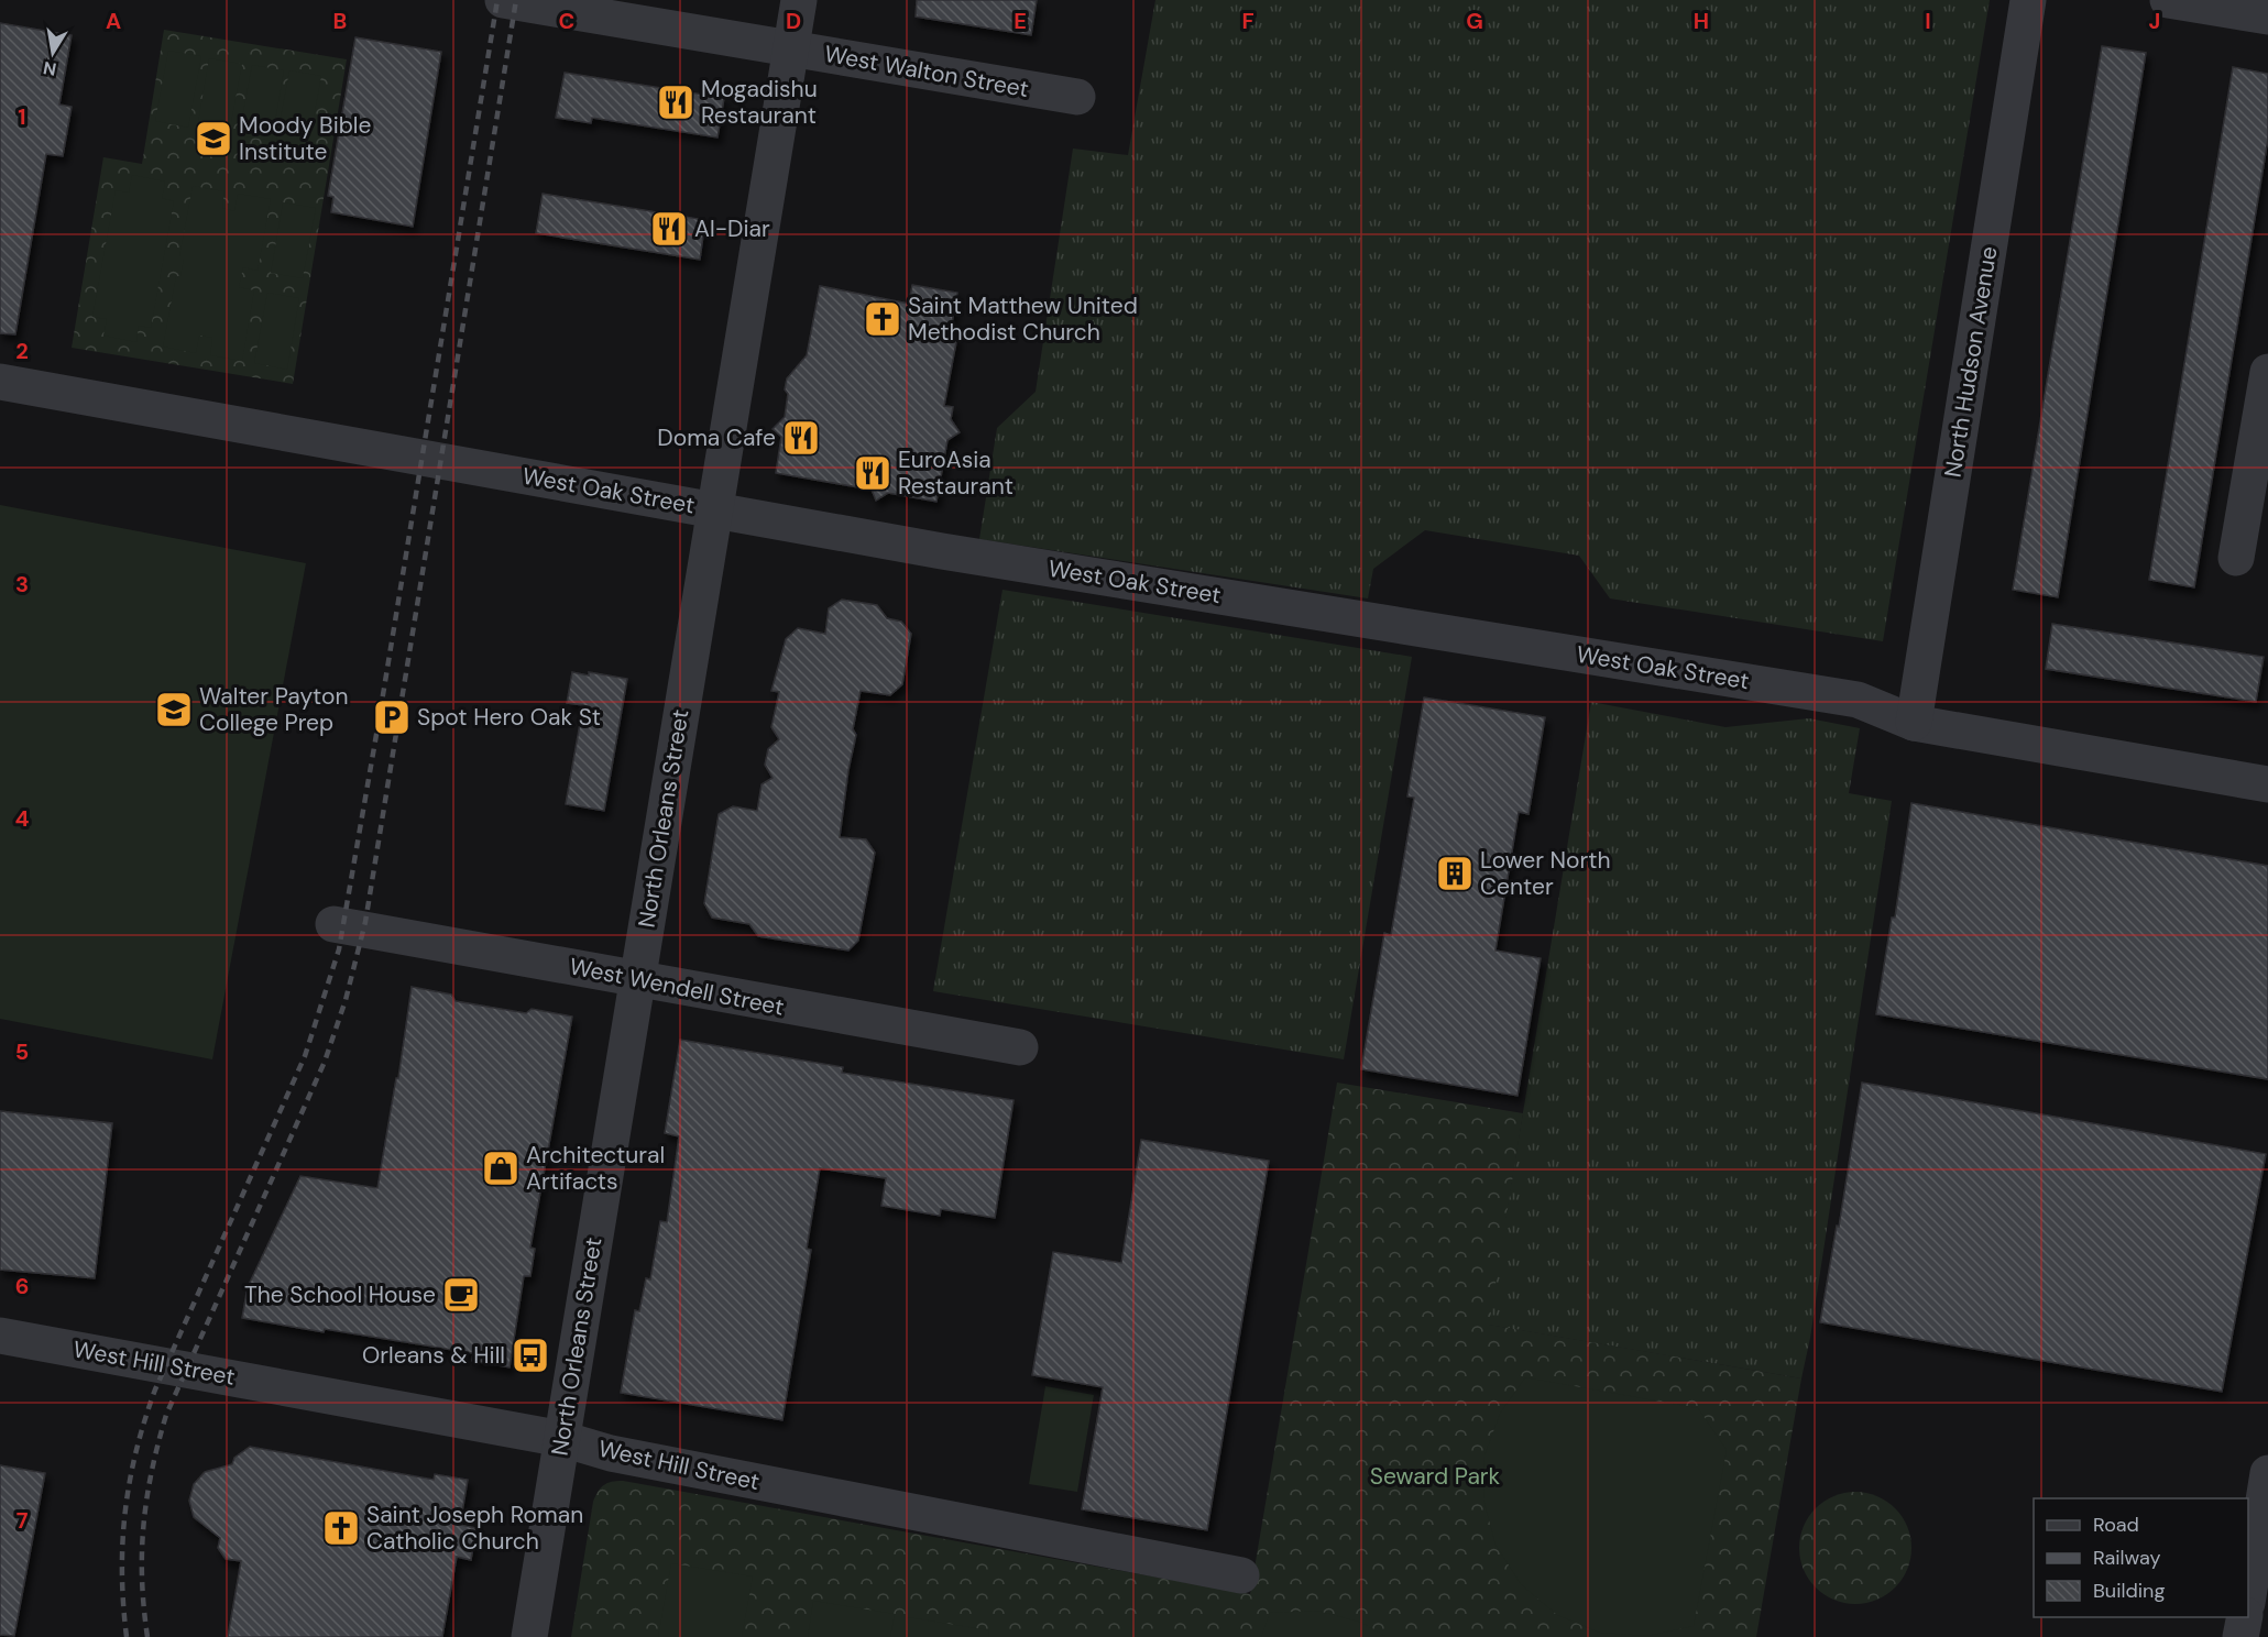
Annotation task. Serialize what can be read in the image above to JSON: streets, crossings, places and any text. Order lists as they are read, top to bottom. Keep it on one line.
{"streets":{"street":["West Walton Street","North Hudson Avenue","West Oak Street","North Orleans Street","West Wendell Street","West Hill Street"]},"crossings":[["West Walton Street","North Orleans Street"],["North Hudson Avenue","West Oak Street"],["West Oak Street","North Orleans Street"],["North Orleans Street","West Wendell Street"],["North Orleans Street","West Hill Street"]],"parks":["Seward Park"],"places":{"restaurant":["Mogadishu Restaurant","Al-Diar","Doma Cafe","EuroAsia Restaurant"],"school or university":["Moody Bible Institute","Walter Payton College Prep"],"church":["Saint Matthew United Methodist Church","Saint Joseph Roman Catholic Church"],"parking":["Spot Hero Oak St"],"building":["Lower North Center"],"shop":["Architectural Artifacts"],"cafe":["The School House"],"bus stop":["Orleans & Hill"]},"legend":["Road","Railway","Building"],"north":"bottom","grid":{"columns":["A","B","C","D","E","F","G","H","I","J"],"rows":["1","2","3","4","5","6","7"]}}
